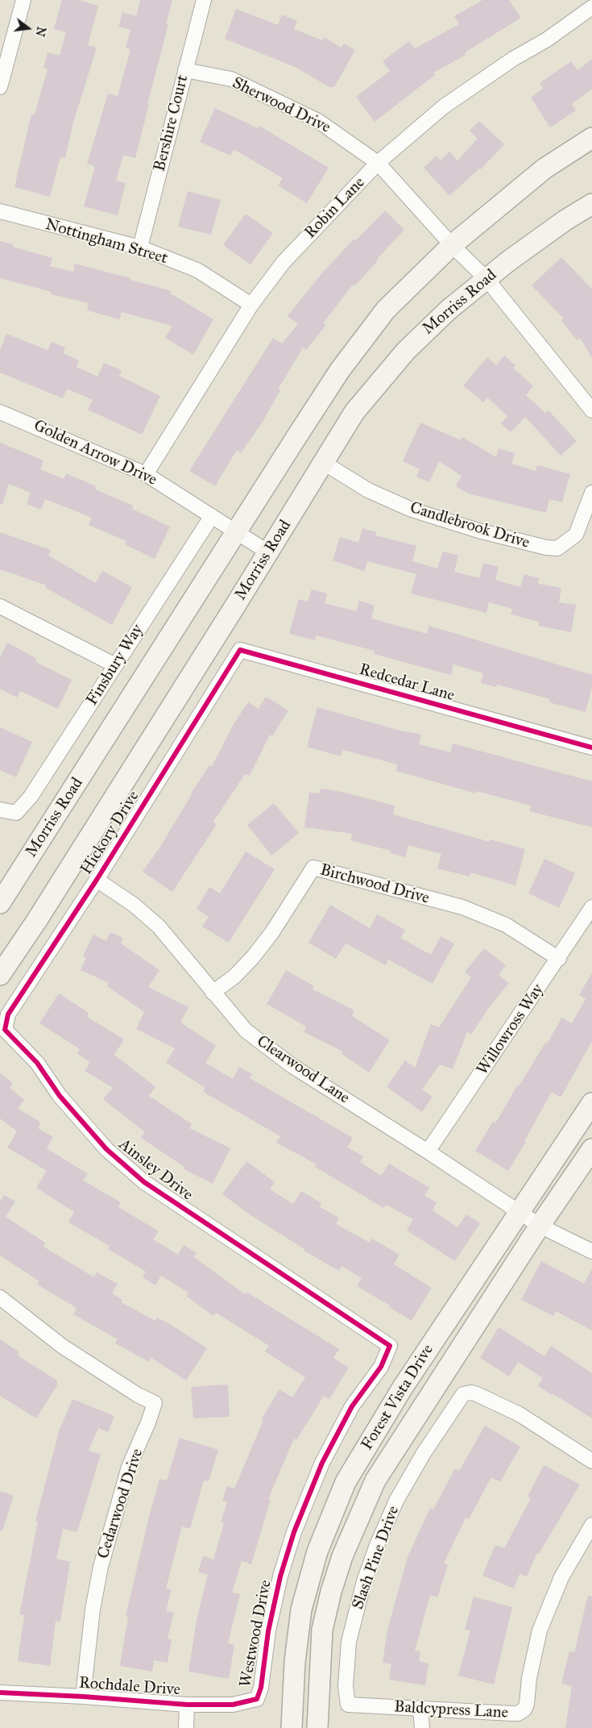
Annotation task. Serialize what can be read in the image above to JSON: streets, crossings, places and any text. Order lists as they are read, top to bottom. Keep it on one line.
{"streets":{"main road":["Morriss Road","Forest Vista Drive"],"street":["Sherwood Drive","Bershire Court","Robin Lane","Nottingham Street","Golden Arrow Drive","Candlebrook Drive","Finsbury Way","Redcedar Lane","Hickory Drive","Birchwood Drive","Willowross Way","Clearwood Lane","Ainsley Drive","Cedarwood Drive","Slash Pine Drive","Westwood Drive","Rochdale Drive","Baldcypress Lane"]},"crossings":[["Sherwood Drive","Bershire Court"],["Sherwood Drive","Robin Lane"],["Sherwood Drive","Morriss Road"],["Bershire Court","Nottingham Street"],["Robin Lane","Nottingham Street"],["Robin Lane","Golden Arrow Drive"],["Morriss Road","Golden Arrow Drive"],["Morriss Road","Candlebrook Drive"],["Golden Arrow Drive","Finsbury Way"],["Redcedar Lane","Hickory Drive"],["Hickory Drive","Clearwood Lane"],["Hickory Drive","Ainsley Drive"],["Birchwood Drive","Willowross Way"],["Birchwood Drive","Clearwood Lane"],["Willowross Way","Clearwood Lane"],["Clearwood Lane","Forest Vista Drive"],["Ainsley Drive","Westwood Drive"],["Cedarwood Drive","Rochdale Drive"],["Slash Pine Drive","Baldcypress Lane"],["Westwood Drive","Rochdale Drive"]],"north":"right"}
